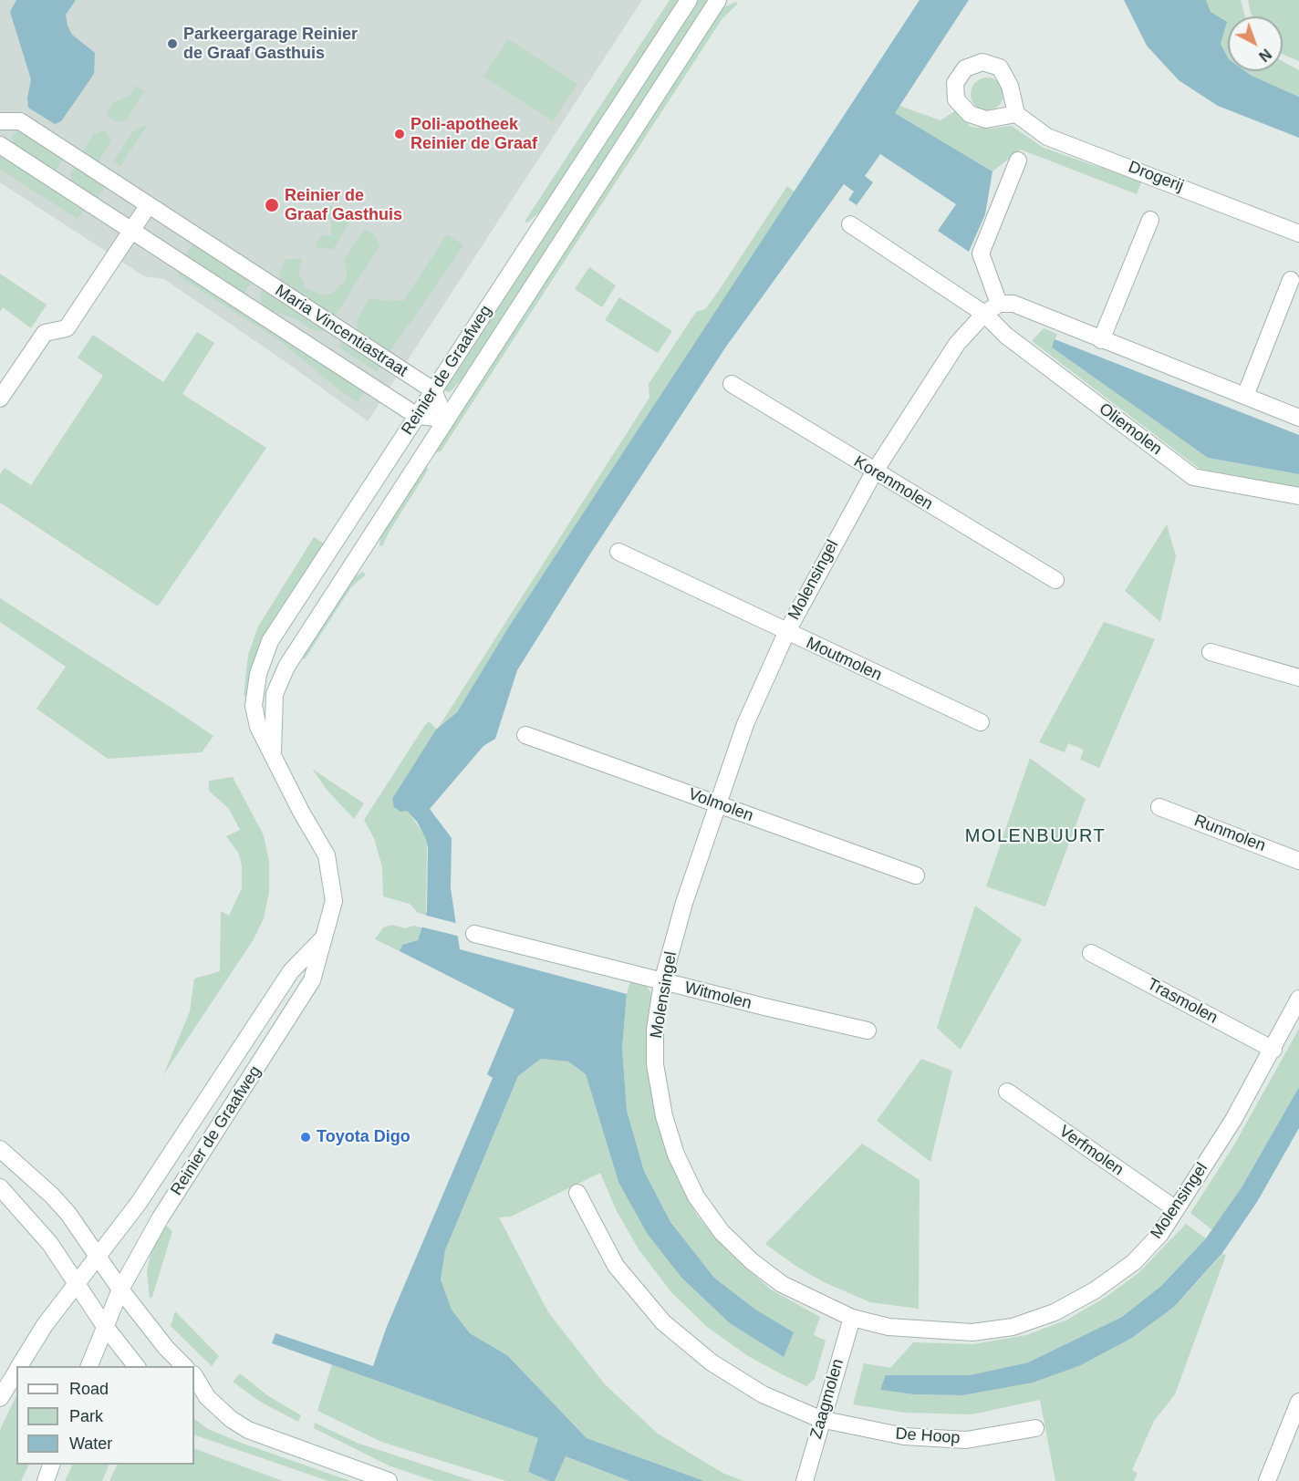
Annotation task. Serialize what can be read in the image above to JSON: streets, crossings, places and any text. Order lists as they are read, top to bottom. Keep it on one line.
{"streets":{"street":["Drogerij","Maria Vincentiastraat","Reinier de Graafweg","Oliemolen","Korenmolen","Molensingel","Moutmolen","Volmolen","Runmolen","Witmolen","Trasmolen","Verfmolen","Zaagmolen","De Hoop"]},"crossings":[["Maria Vincentiastraat","Reinier de Graafweg"],["Oliemolen","Molensingel"],["Korenmolen","Molensingel"],["Molensingel","Moutmolen"],["Molensingel","Volmolen"],["Molensingel","Witmolen"],["Molensingel","Trasmolen"],["Molensingel","Verfmolen"],["Molensingel","Zaagmolen"],["Zaagmolen","De Hoop"]],"districts":["MOLENBUURT"],"places":["Parkeergarage Reinier de Graaf Gasthuis","Poli-apotheek Reinier de Graaf","Reinier de Graaf Gasthuis","Toyota Digo"],"legend":["Road","Park","Water"],"north":"bottom right"}
